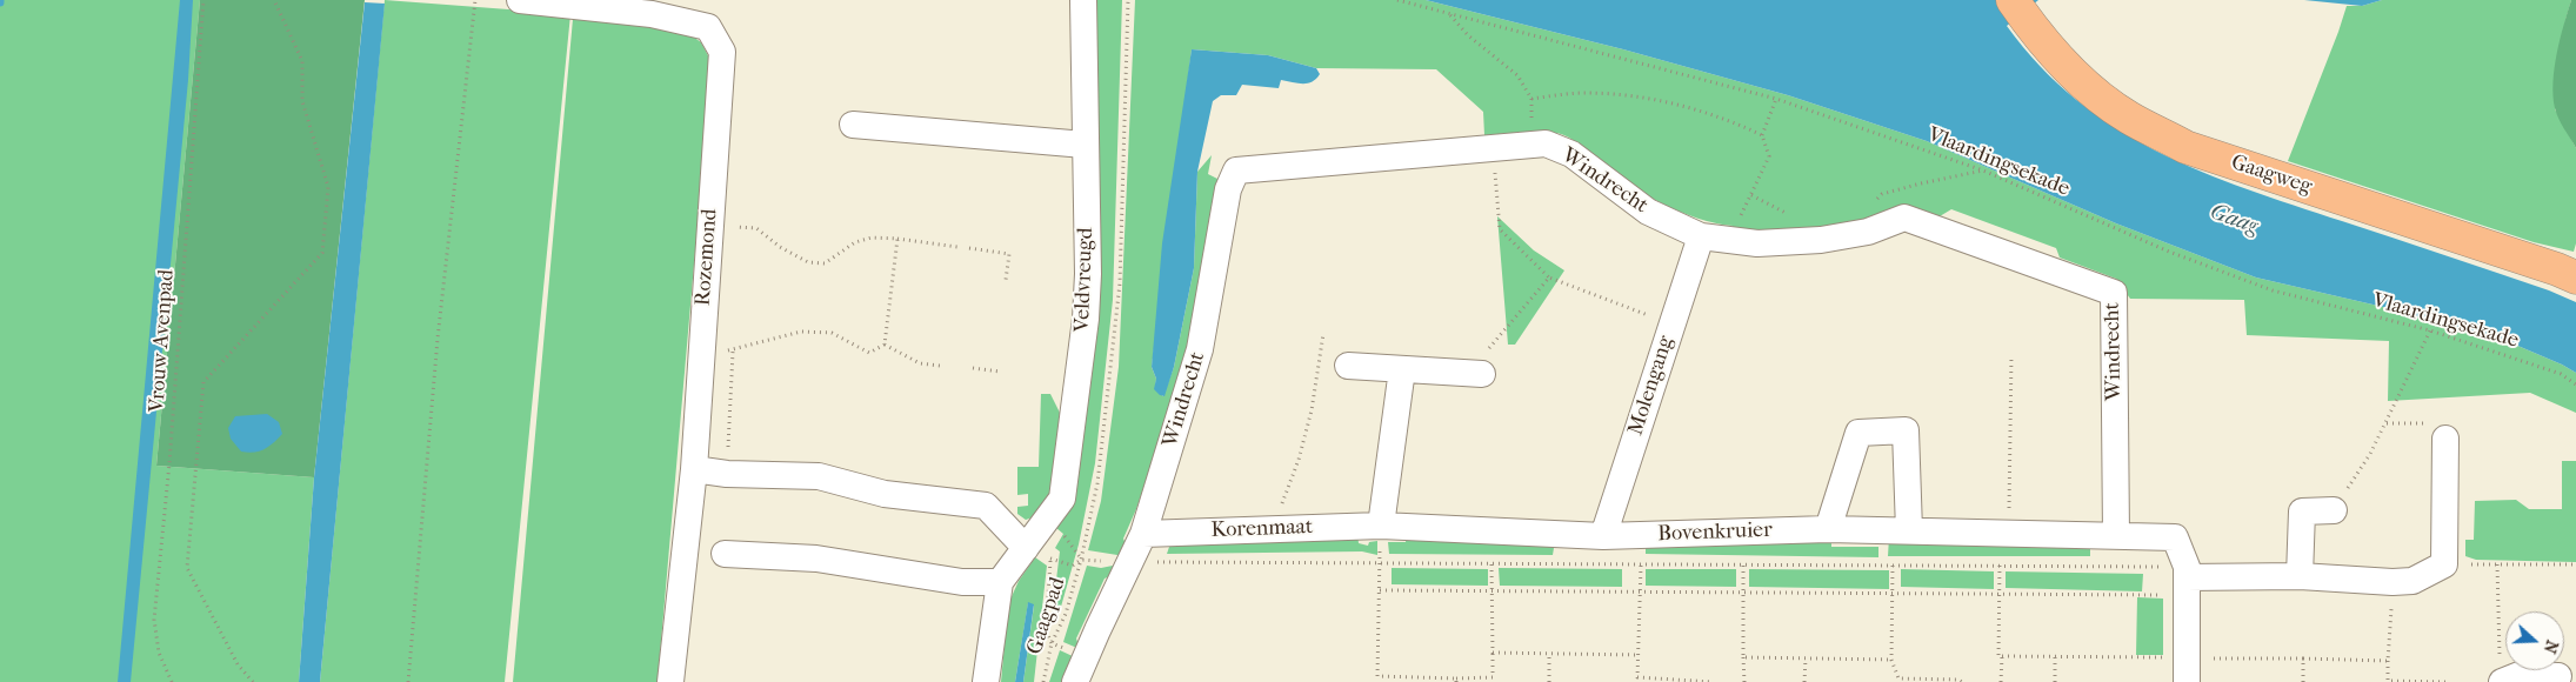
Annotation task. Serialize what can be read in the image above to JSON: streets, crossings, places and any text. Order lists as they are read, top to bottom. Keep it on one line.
{"streets":{"main road":["Gaagweg"],"street":["Windrecht","Rozemond","Veldvreugd","Molengang","Korenmaat","Bovenkruier"],"path":["Vlaardingsekade","Vrouw Avenpad","Gaagpad"]},"crossings":[["Windrecht","Molengang"],["Windrecht","Korenmaat"],["Windrecht","Bovenkruier"],["Molengang","Korenmaat"],["Molengang","Bovenkruier"],["Korenmaat","Bovenkruier"]],"water":["Gaag"],"north":"right"}
